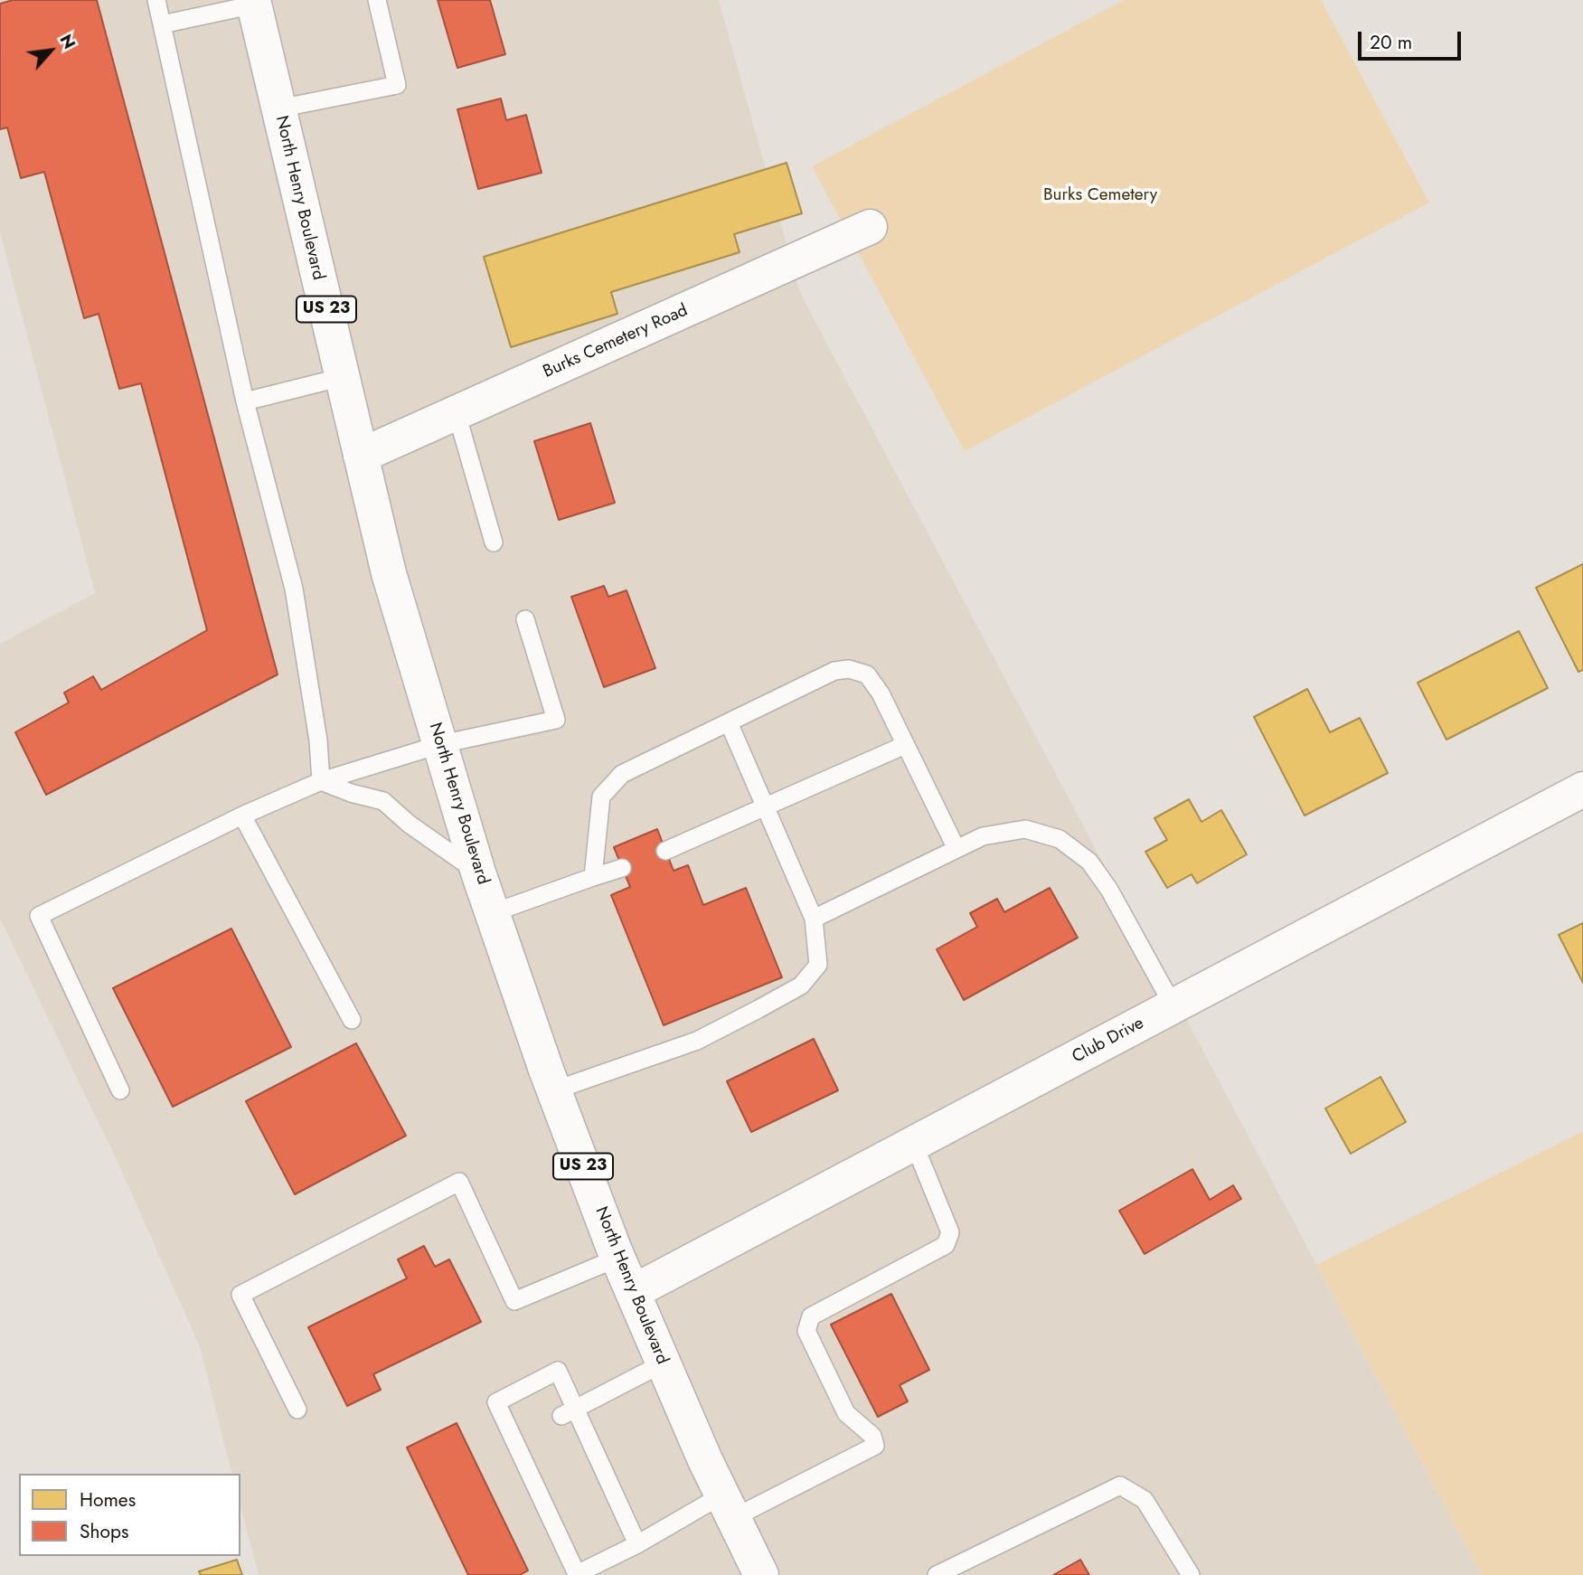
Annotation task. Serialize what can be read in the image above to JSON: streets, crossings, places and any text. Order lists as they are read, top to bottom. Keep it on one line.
{"streets":{"main road":["North Henry Boulevard","US 23","Burks Cemetery Road","Club Drive"]},"crossings":[["North Henry Boulevard","Burks Cemetery Road"],["North Henry Boulevard","Club Drive"]],"parks":["Burks Cemetery"],"legend":["Homes","Shops"],"scale_bar":"20 m","north":"top right"}
